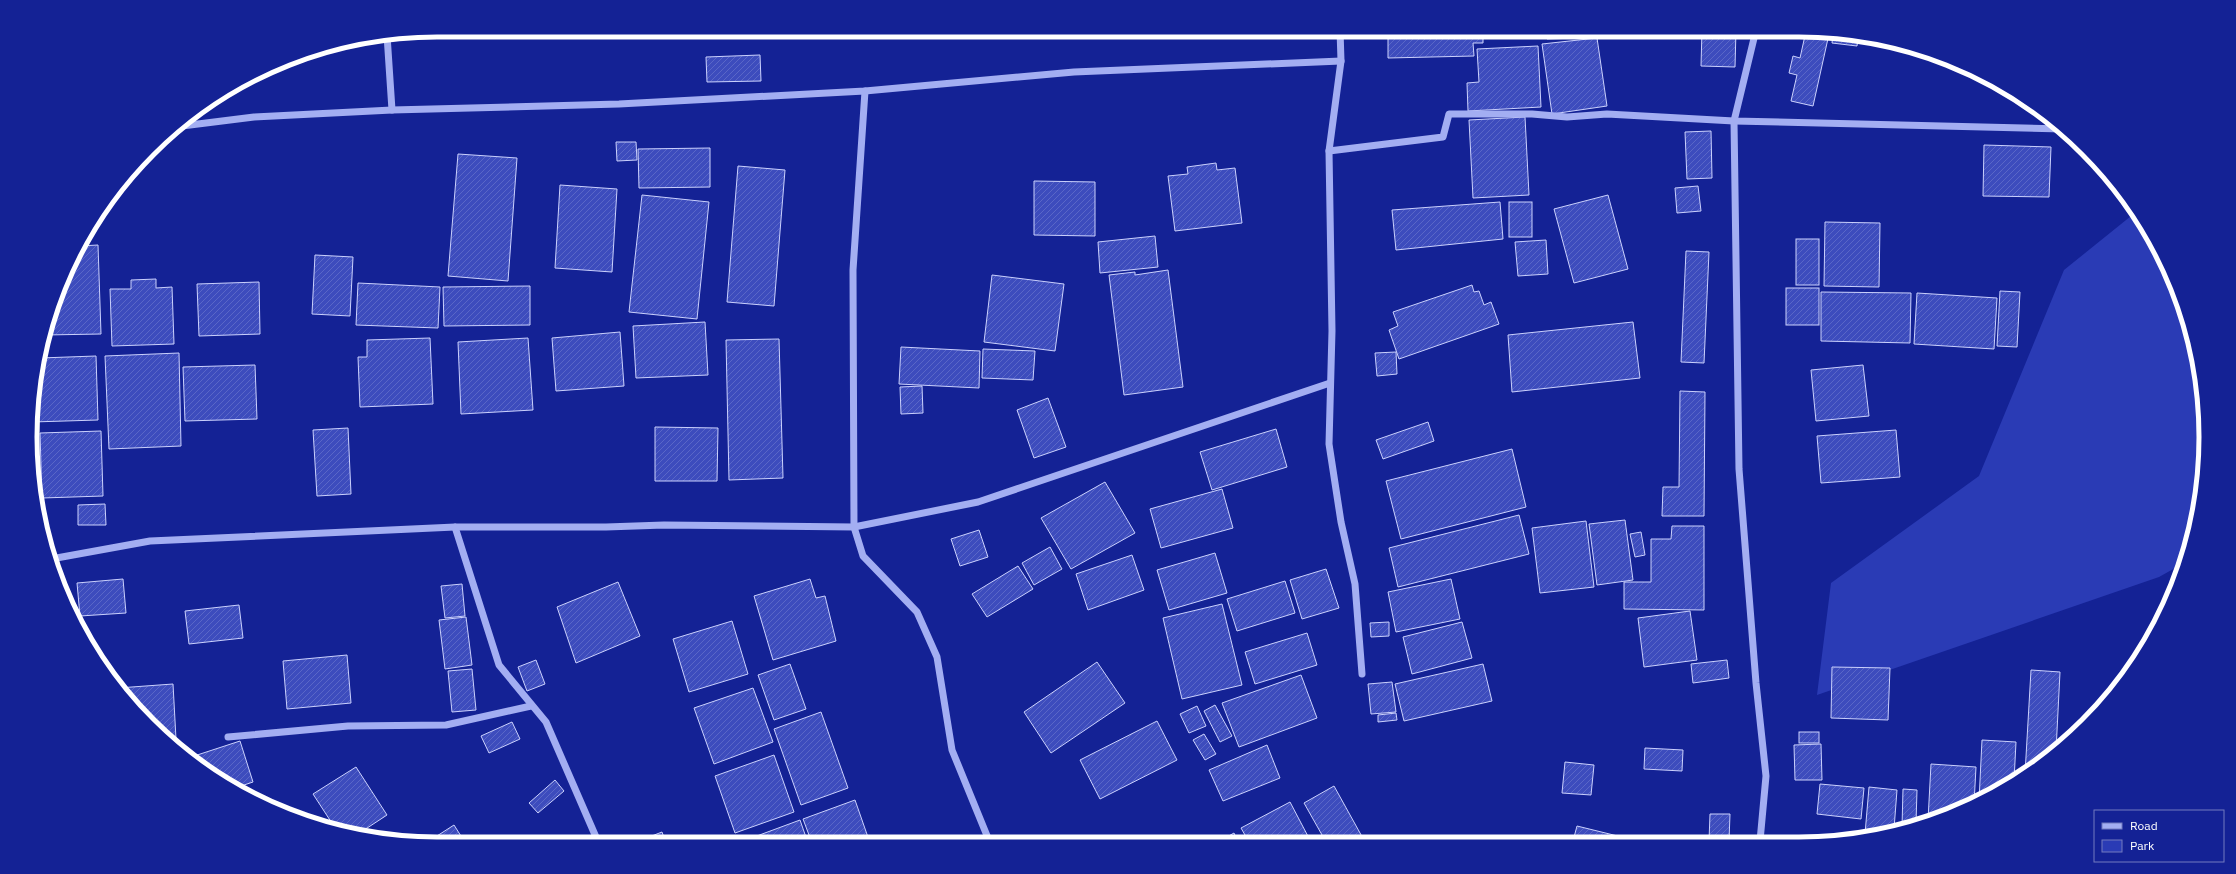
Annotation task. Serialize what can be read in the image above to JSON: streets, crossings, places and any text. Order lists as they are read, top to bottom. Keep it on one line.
{"legend":["Road","Park"]}
